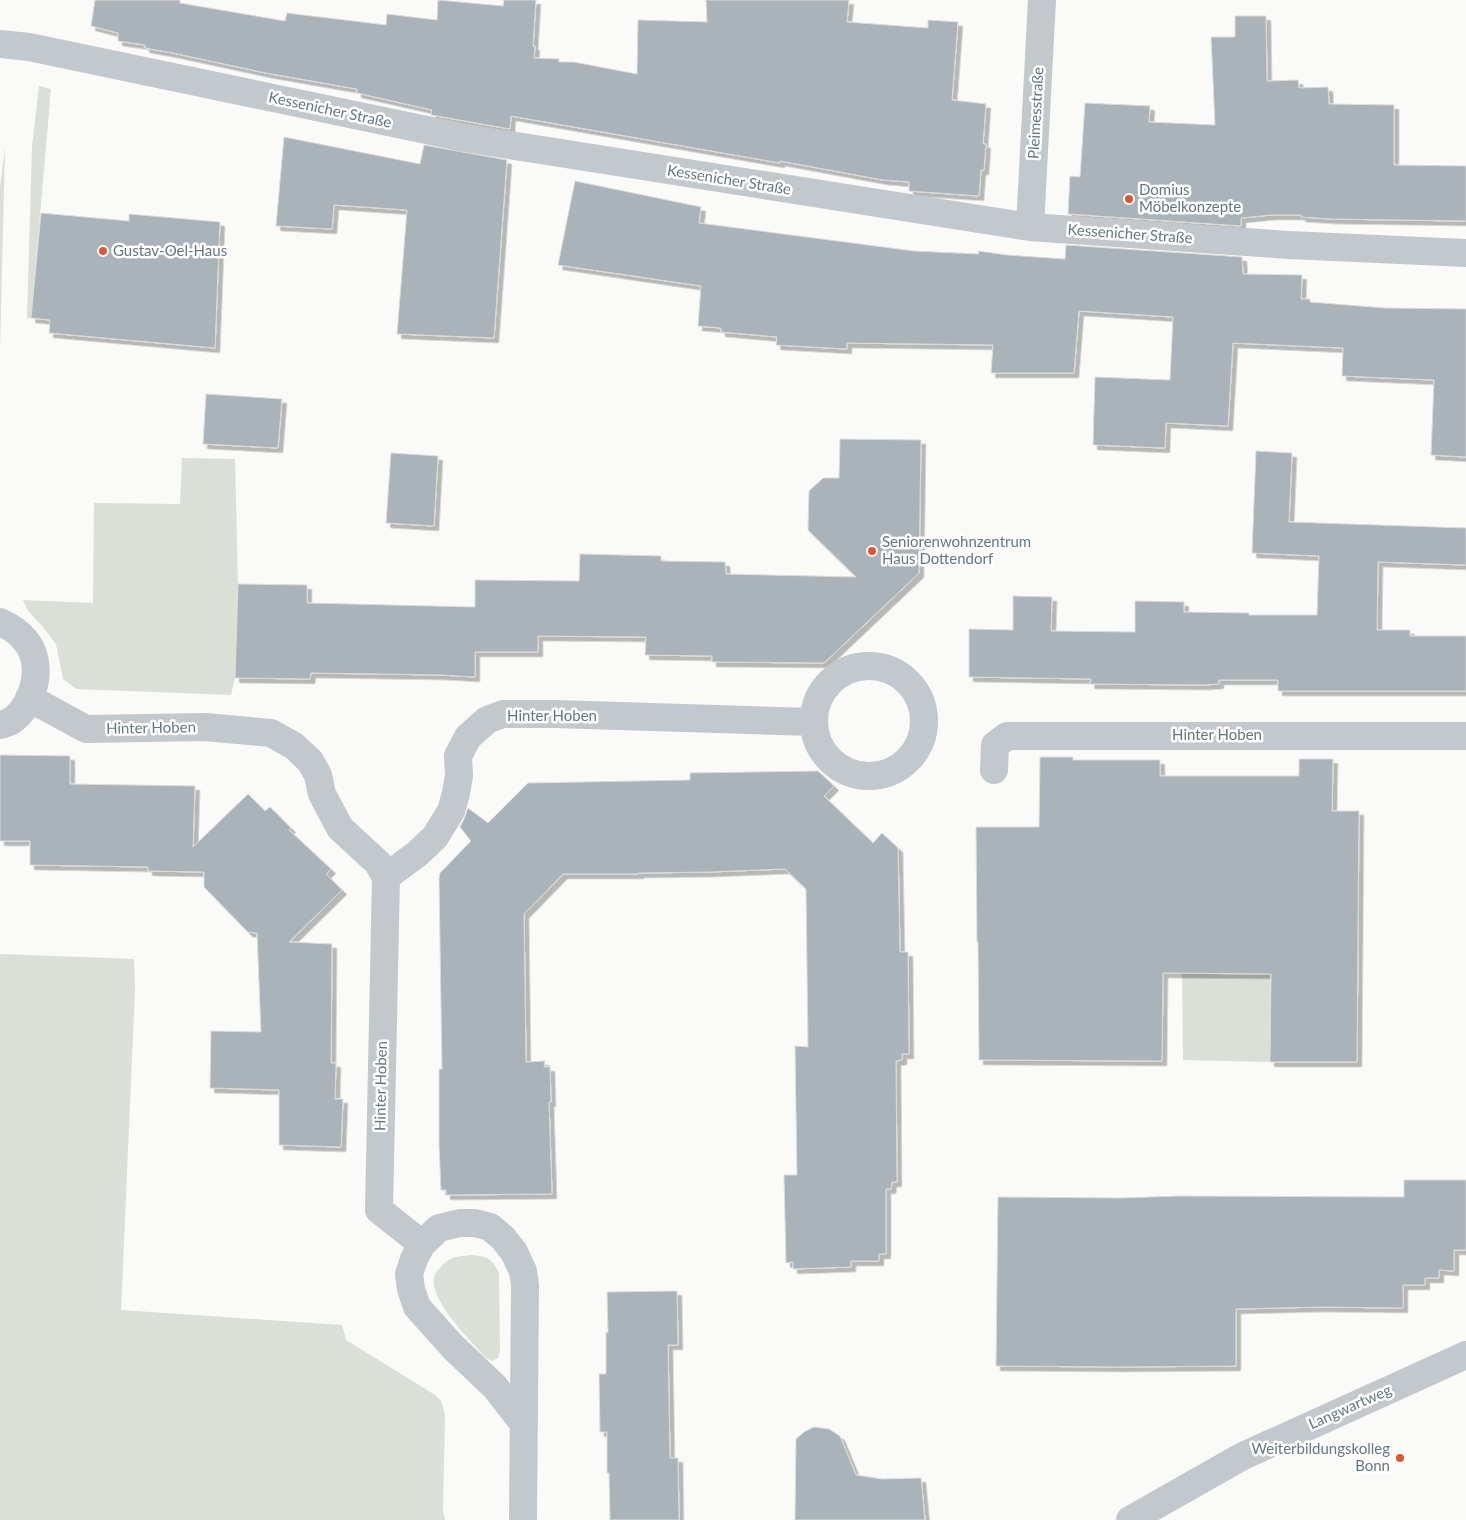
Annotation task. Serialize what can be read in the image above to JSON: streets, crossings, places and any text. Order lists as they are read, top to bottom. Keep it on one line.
{"streets":{"street":["Kessenicher Straße","Pleimesstraße","Hinter Hoben","Langwartweg"]},"crossings":[["Kessenicher Straße","Pleimesstraße"]],"places":["Domius Möbelkonzepte","Gustav-Oel-Haus","Seniorenwohnzentrum Haus Dottendorf","Weiterbildungskolleg Bonn"]}
